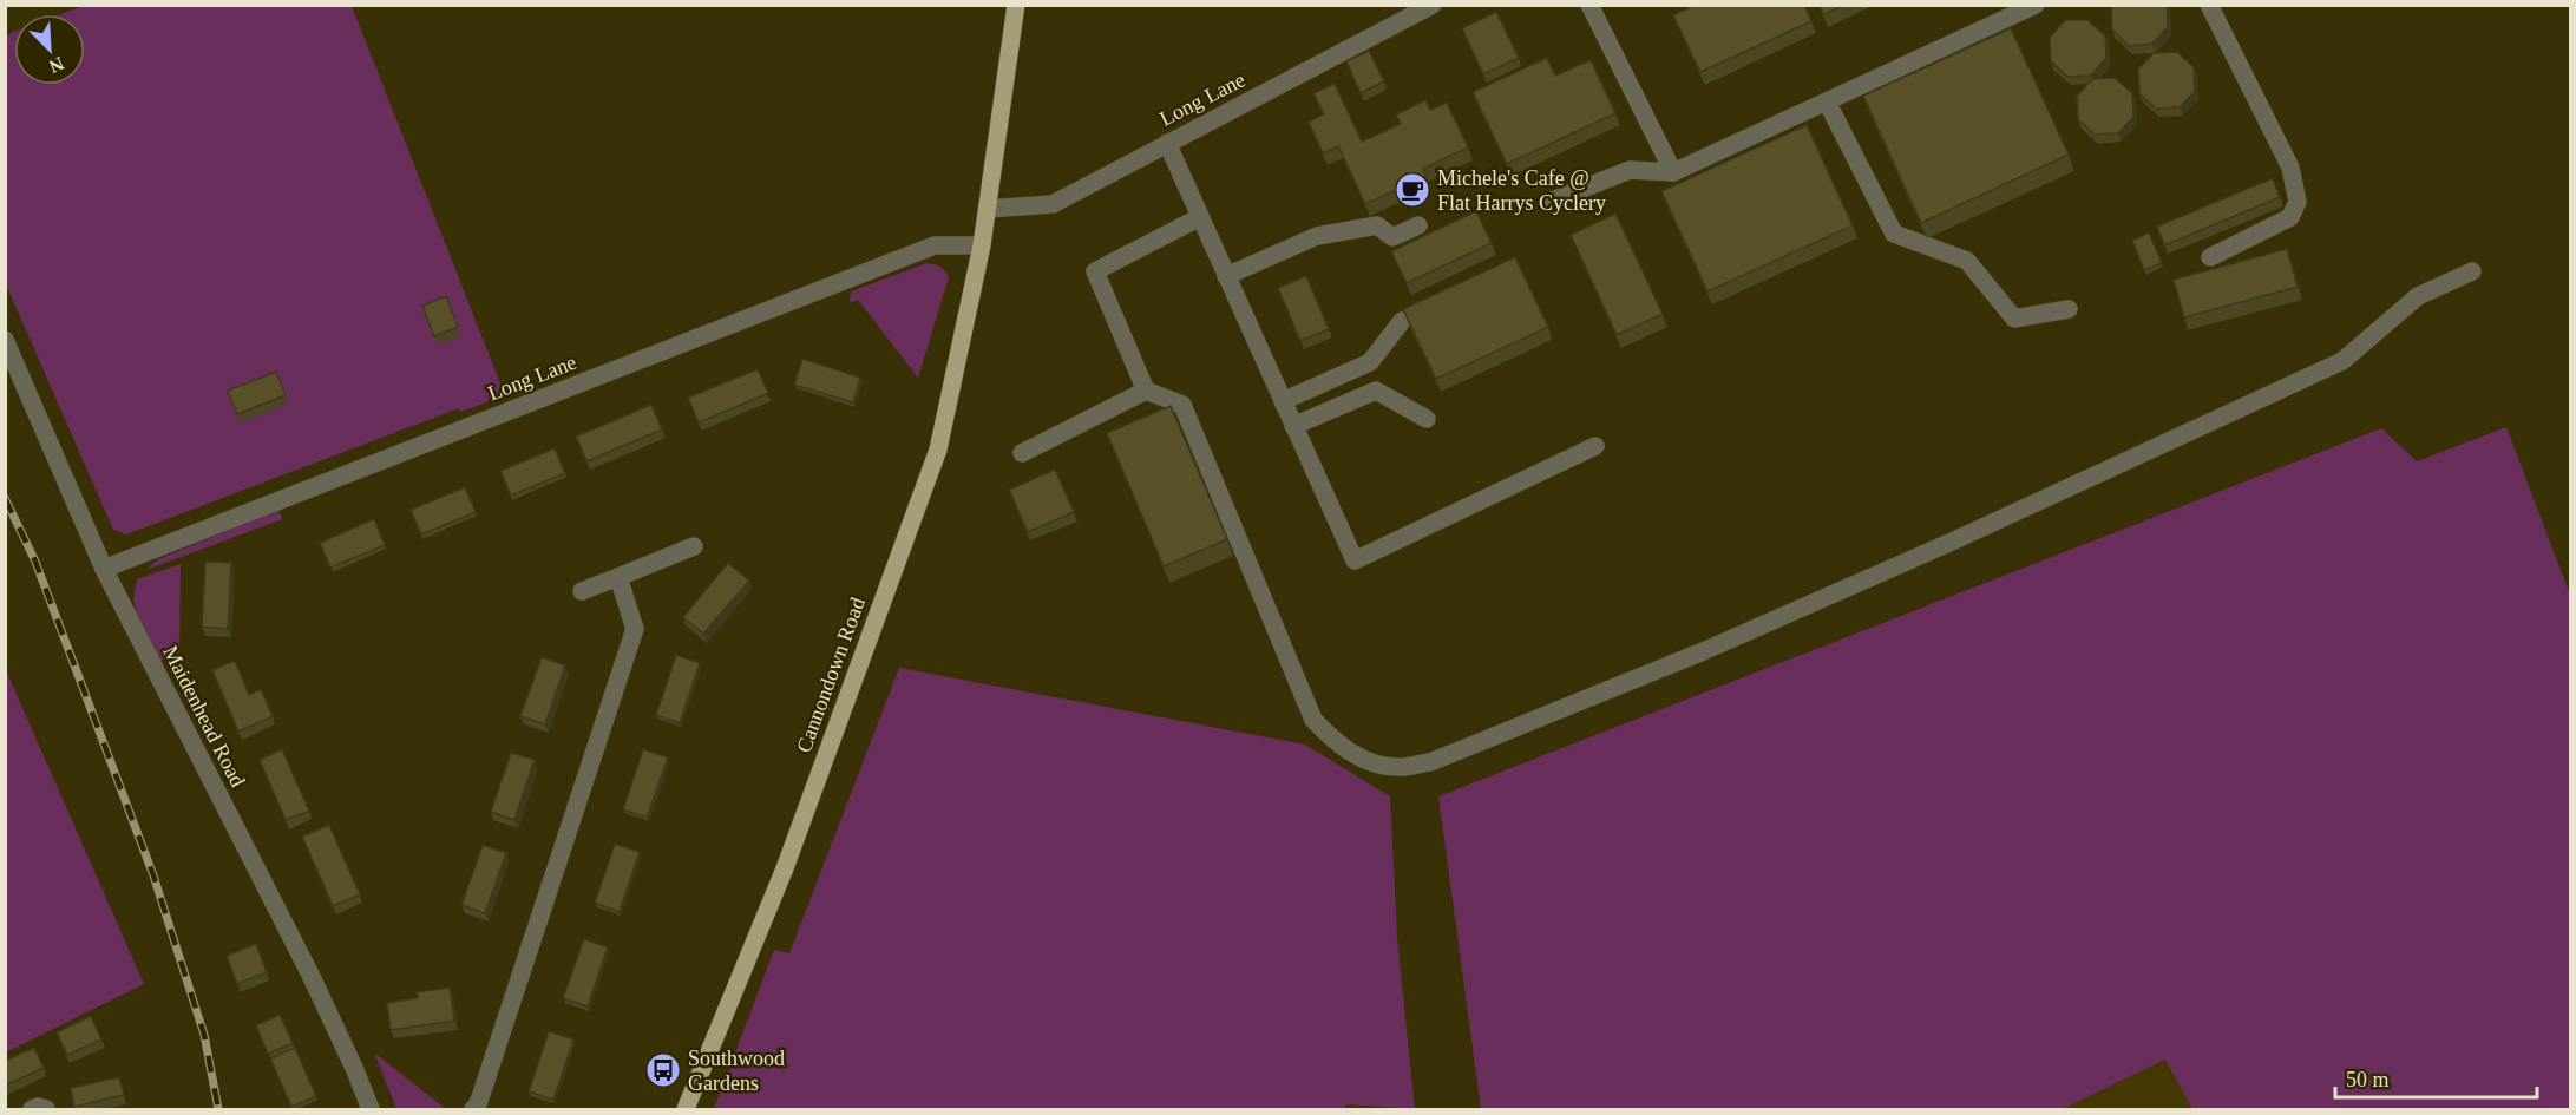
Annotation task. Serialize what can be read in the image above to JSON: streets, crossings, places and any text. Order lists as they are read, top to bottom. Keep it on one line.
{"streets":{"main road":["Cannondown Road"],"street":["Long Lane","Maidenhead Road"]},"crossings":[["Long Lane","Cannondown Road"],["Long Lane","Maidenhead Road"]],"places":{"cafe":["Michele's Cafe @ Flat Harrys Cyclery"],"bus stop":["Southwood Gardens"]},"scale_bar":"50 m","north":"bottom right"}
